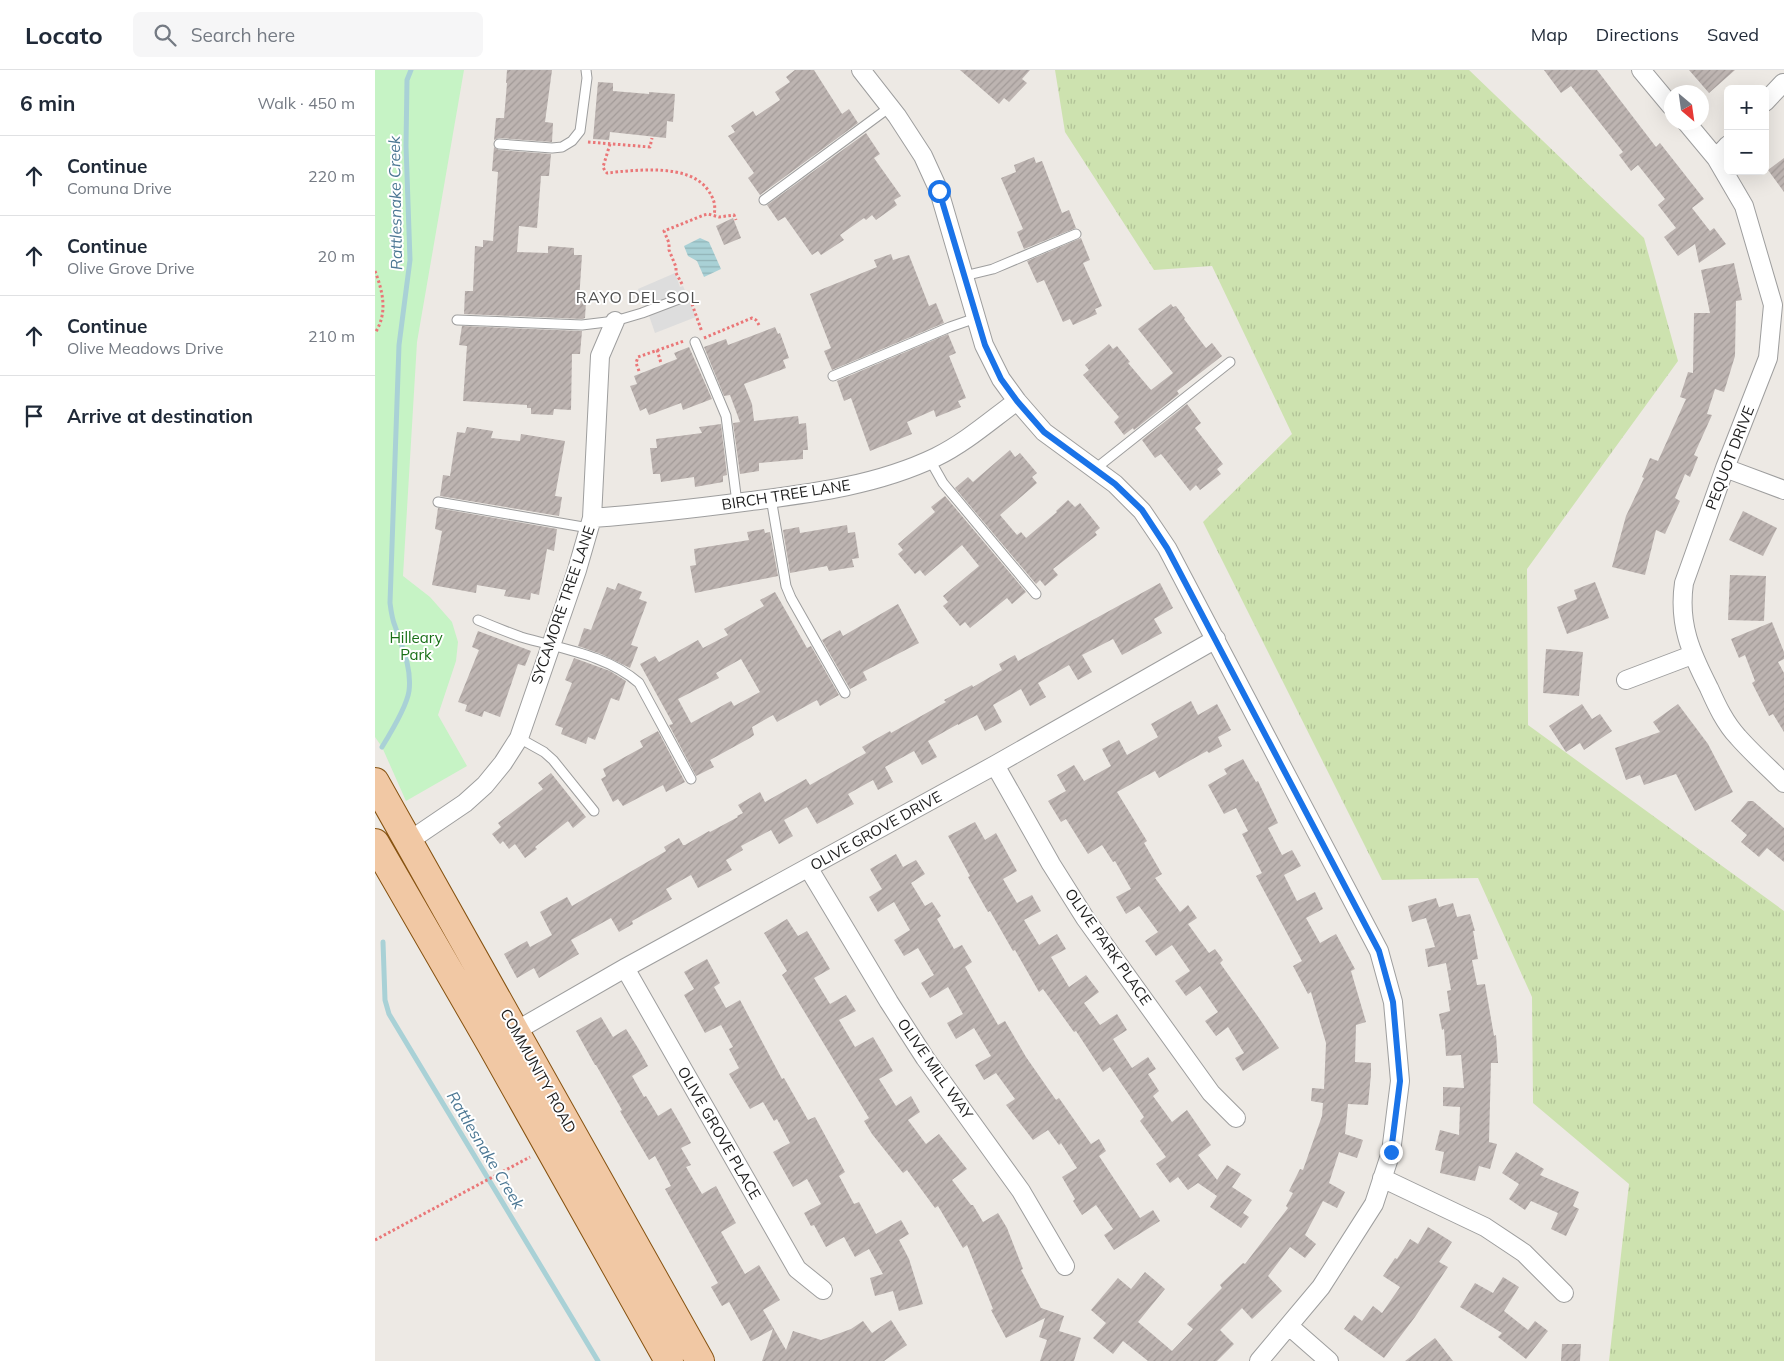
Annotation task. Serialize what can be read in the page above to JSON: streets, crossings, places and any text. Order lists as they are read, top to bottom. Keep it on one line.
{"streets":{"main road":["COMMUNITY ROAD"],"street":["PEQUOT DRIVE","BIRCH TREE LANE","SYCAMORE TREE LANE","OLIVE GROVE DRIVE","OLIVE PARK PLACE","OLIVE MILL WAY","OLIVE GROVE PLACE"]},"crossings":[["BIRCH TREE LANE","SYCAMORE TREE LANE"],["SYCAMORE TREE LANE","COMMUNITY ROAD"],["OLIVE GROVE DRIVE","OLIVE PARK PLACE"],["OLIVE GROVE DRIVE","OLIVE MILL WAY"],["OLIVE GROVE DRIVE","COMMUNITY ROAD"],["OLIVE GROVE DRIVE","OLIVE GROVE PLACE"]],"districts":["RAYO DEL SOL"],"water":["Rattlesnake Creek"],"parks":["Hilleary Park"],"north":"bottom right","page":{"header":"Locato","search":"Search here","nav":["Map","Directions","Saved"],"heading":["6 min","Walk · 450 m"],"map_buttons":["+","−"],"list":[["Continue","Comuna Drive","220 m"],["Continue","Olive Grove Drive","20 m"],["Continue","Olive Meadows Drive","210 m"],"Arrive at destination"]}}
